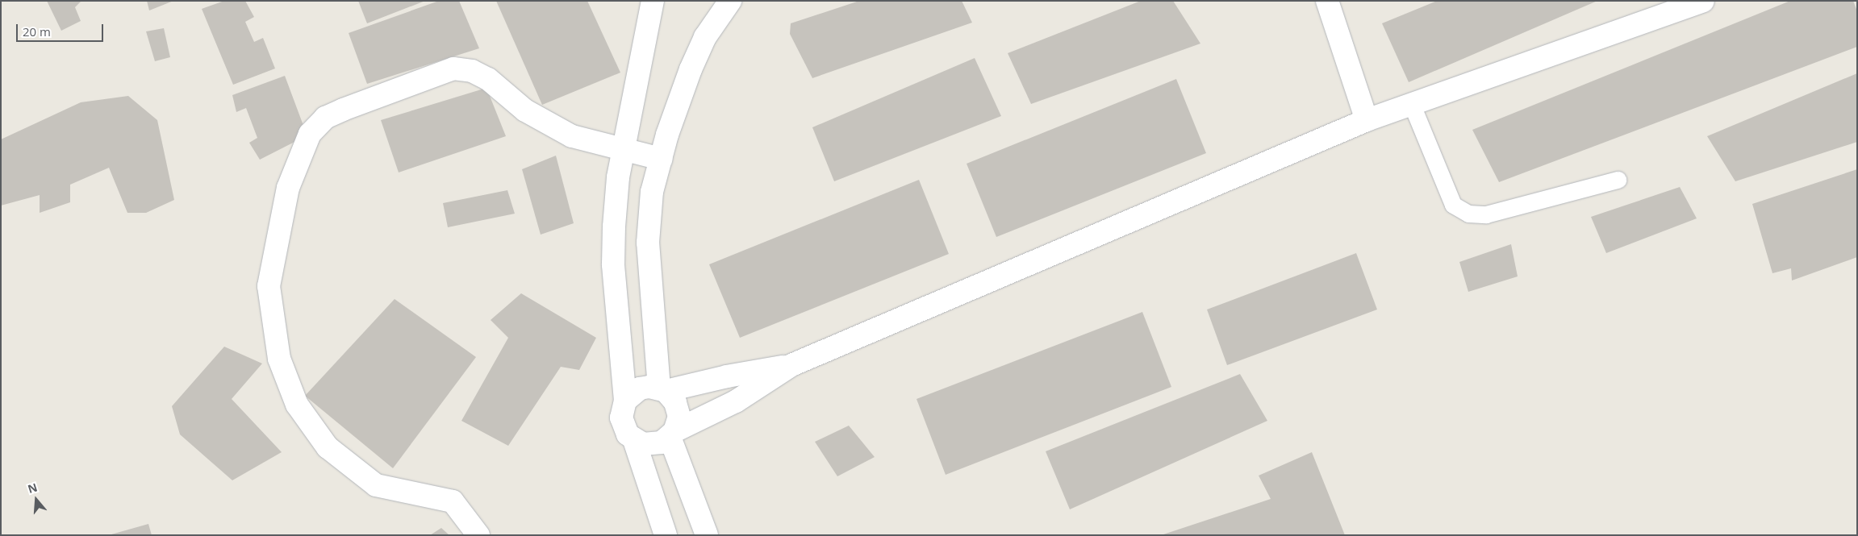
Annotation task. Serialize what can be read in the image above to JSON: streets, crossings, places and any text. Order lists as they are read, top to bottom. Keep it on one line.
{"scale_bar":"20 m","north":"top"}
